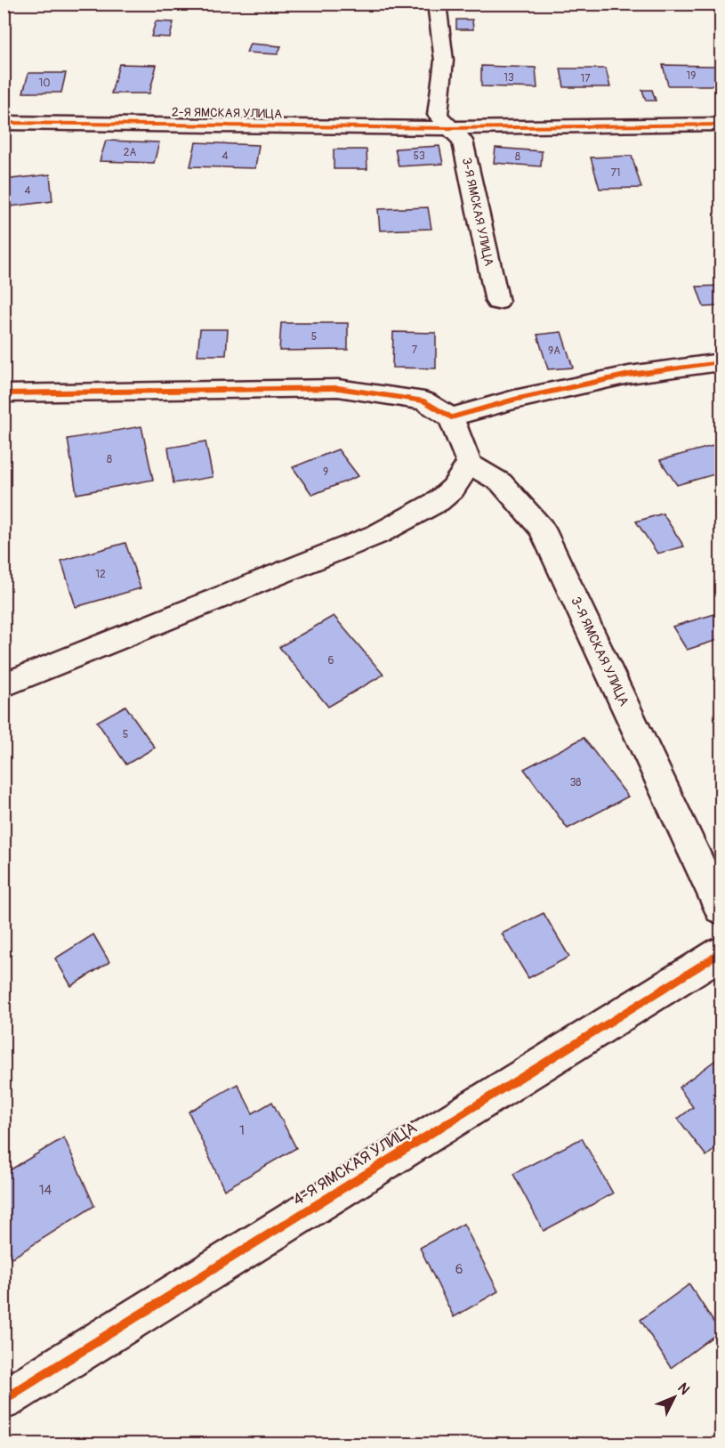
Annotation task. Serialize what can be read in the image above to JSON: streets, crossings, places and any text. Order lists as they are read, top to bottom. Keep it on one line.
{"streets":{"street":["2-Я ЯМСКАЯ УЛИЦА","3-Я ЯМСКАЯ УЛИЦА","4-Я ЯМСКАЯ УЛИЦА"]},"crossings":[["2-Я ЯМСКАЯ УЛИЦА","3-Я ЯМСКАЯ УЛИЦА"]],"house_numbers":["19","13","17","10","2А","4","53","8","71","4","5","7","9А","8","9","12","6","5","38","1","14","6"],"north":"top right"}
